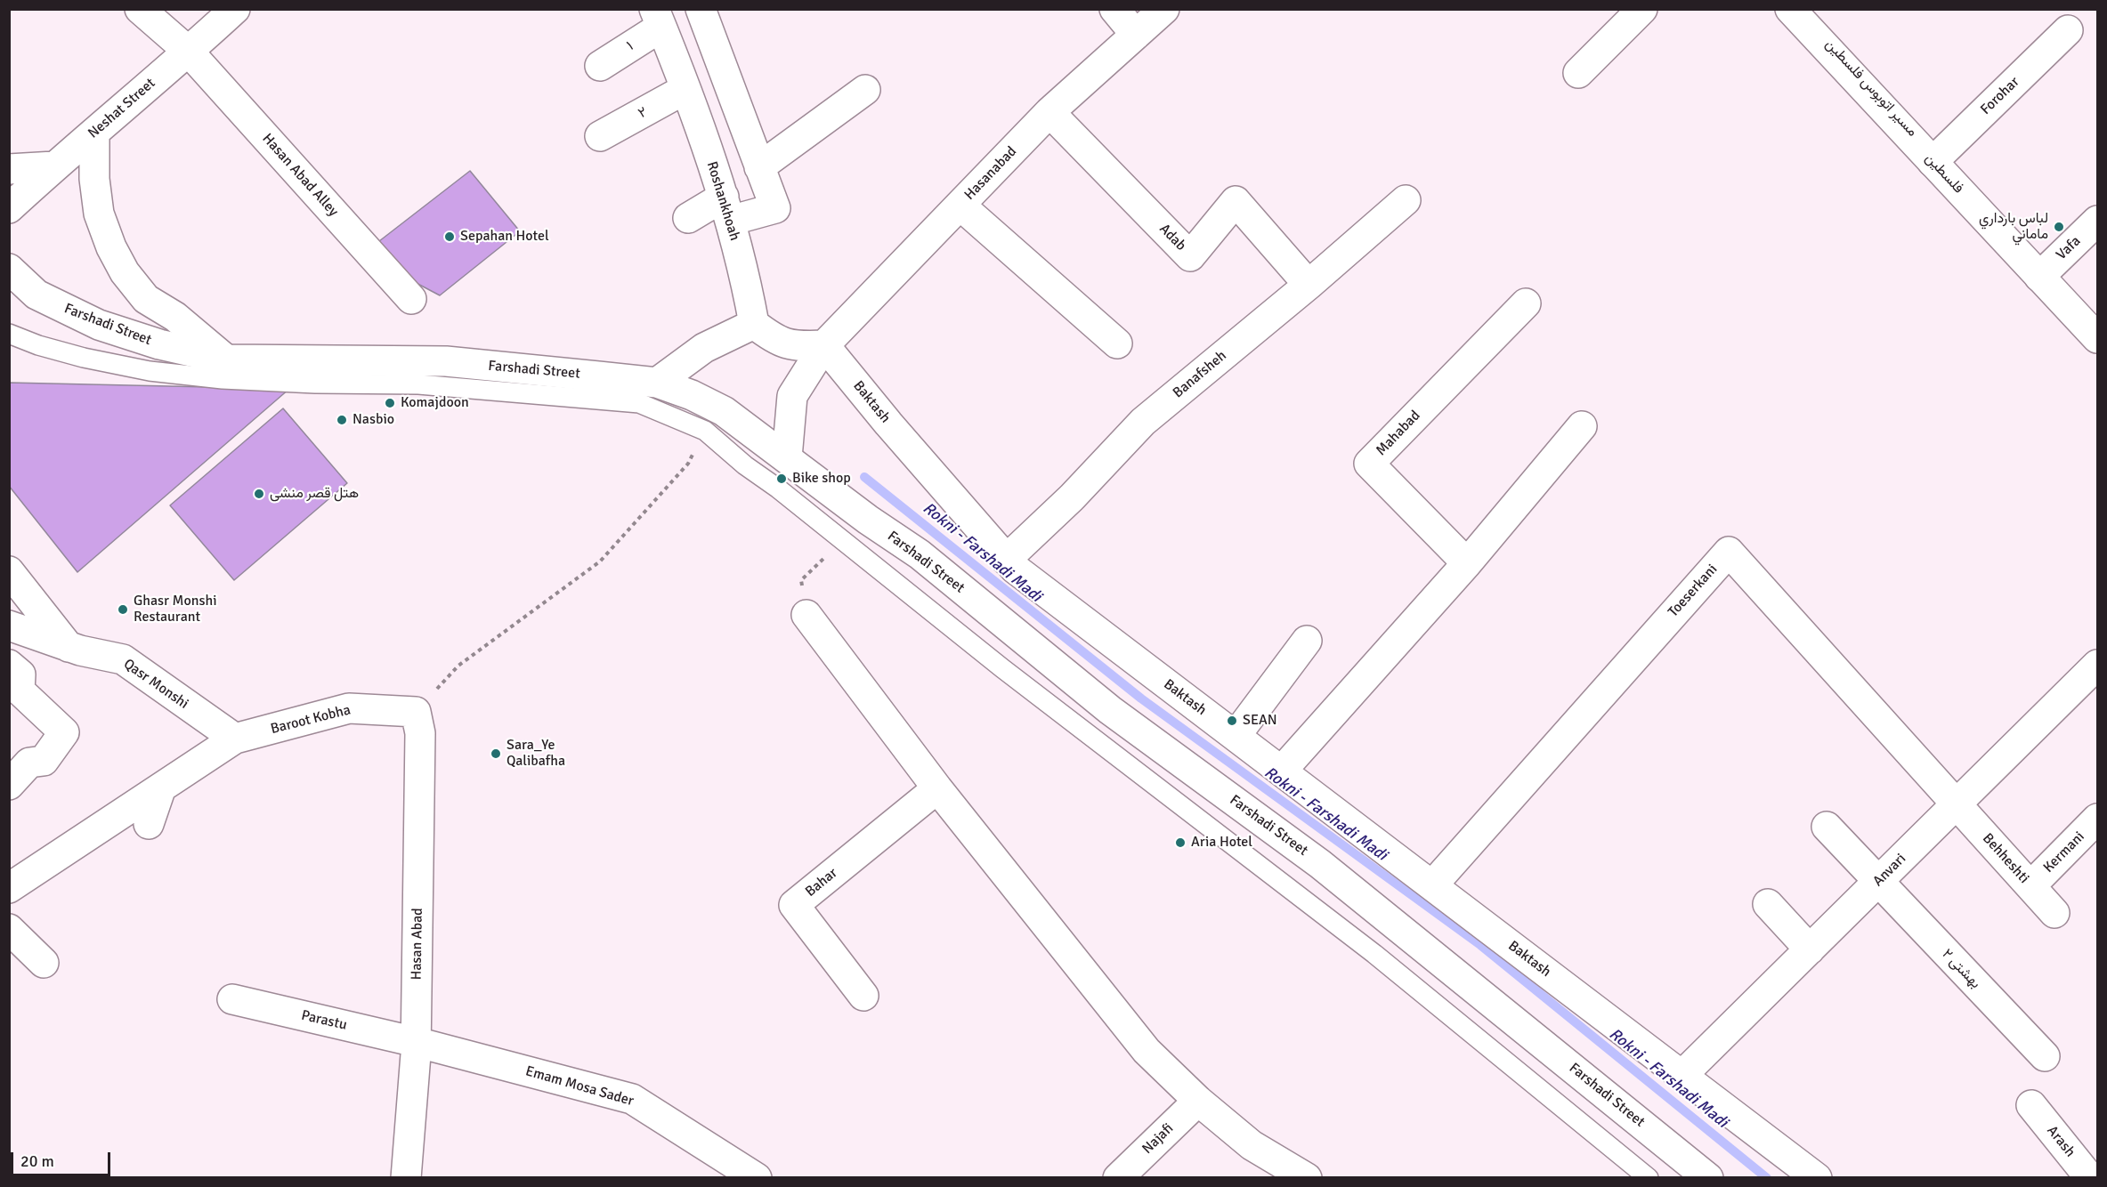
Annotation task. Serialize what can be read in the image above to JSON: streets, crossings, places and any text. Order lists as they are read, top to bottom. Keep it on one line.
{"streets":{"street":["۱","Forohar","Neshat Street","۲","Hasanabad","فلسطین","Hasan Abad Alley","Roshankhoah","Adab","Vafa","Farshadi Street","Banafsheh","Baktash","Mahabad","Toeserkani","Qasr Monshi","Baroot Kobha","Kermani","Behheshti","Anvari","Bahar","Hasan Abad","بهشتی ۲","Parastu","Emam Mosa Sader","Najafi","Arash"],"lane":["مسیر اتوبوس فلسطین"]},"crossings":[["۱","Roshankhoah"],["مسیر اتوبوس فلسطین","Forohar"],["مسیر اتوبوس فلسطین","فلسطین"],["Forohar","فلسطین"],["Neshat Street","Hasan Abad Alley"],["۲","Roshankhoah"],["Hasanabad","Adab"],["Hasanabad","Farshadi Street"],["Hasanabad","Baktash"],["فلسطین","Vafa"],["Adab","Banafsheh"],["Banafsheh","Baktash"],["Baktash","Toeserkani"],["Baktash","Anvari"],["Toeserkani","Behheshti"],["Toeserkani","Anvari"],["Qasr Monshi","Baroot Kobha"],["Baroot Kobha","Hasan Abad"],["Kermani","Behheshti"],["Behheshti","Anvari"],["Anvari","بهشتی ۲"],["Hasan Abad","Parastu"],["Hasan Abad","Emam Mosa Sader"],["Parastu","Emam Mosa Sader"]],"water":["Rokni - Farshadi Madi"],"places":["لباس بارداري ماماني","Sepahan Hotel","Komajdoon","Nasbio","Bike shop","هتل قصر منشی","Ghasr Monshi Restaurant","SEAN","Sara_Ye Qalibafha","Aria Hotel"],"scale_bar":"20 m"}
